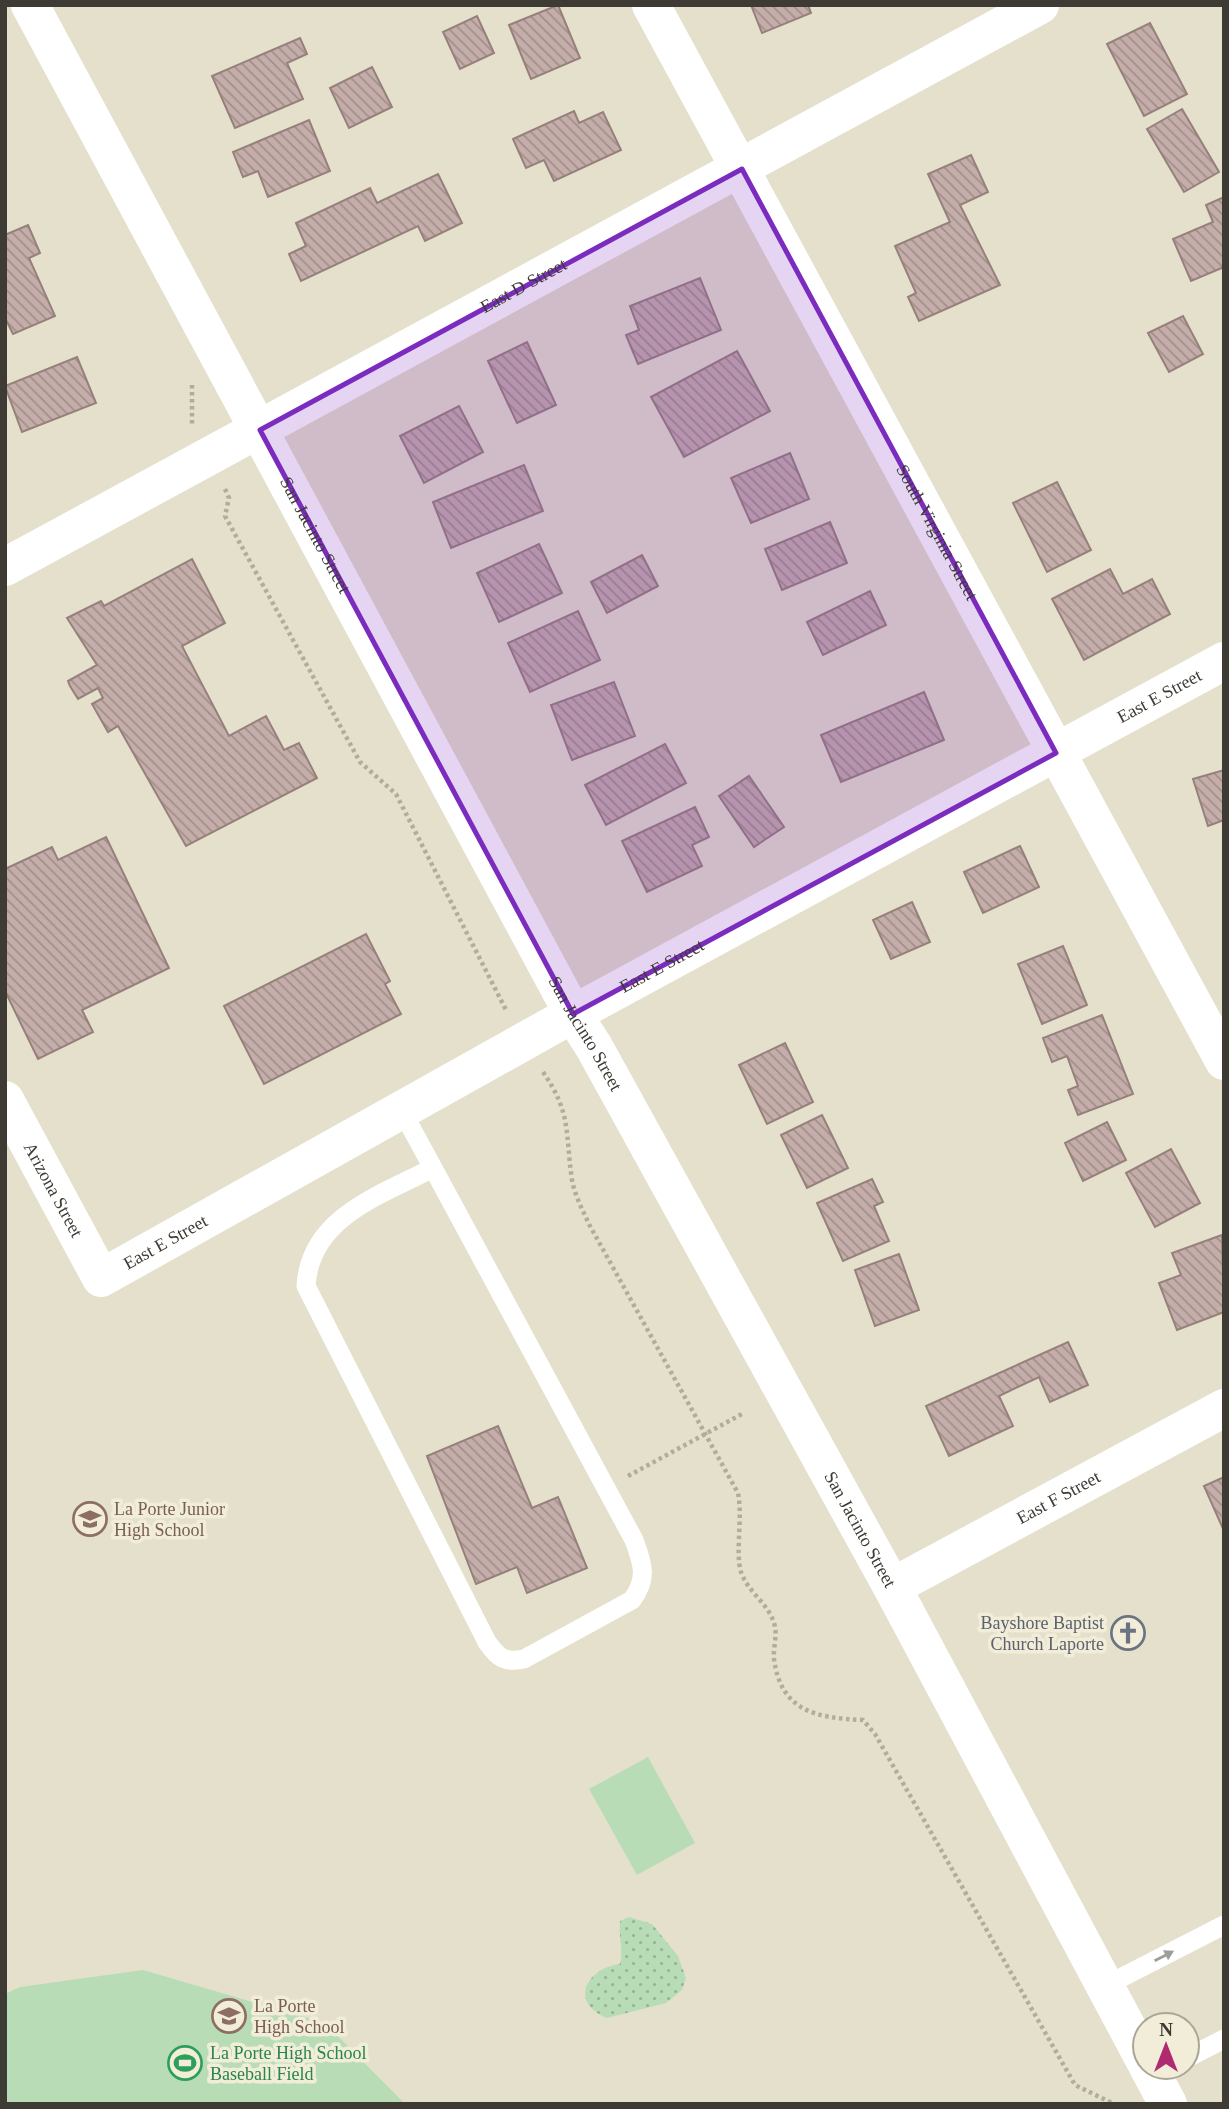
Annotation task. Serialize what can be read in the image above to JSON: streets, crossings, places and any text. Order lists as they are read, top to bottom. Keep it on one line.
{"streets":{"street":["East D Street","South Virginia Street","San Jacinto Street","East E Street","Arizona Street","East F Street"]},"crossings":[["East D Street","South Virginia Street"],["East D Street","San Jacinto Street"],["South Virginia Street","East E Street"],["San Jacinto Street","East E Street"],["San Jacinto Street","East F Street"],["East E Street","Arizona Street"]],"places":{"school or university":["La Porte Junior High School","La Porte High School"],"church":["Bayshore Baptist Church Laporte"],"sports":["La Porte High School Baseball Field"]},"north":"top"}
